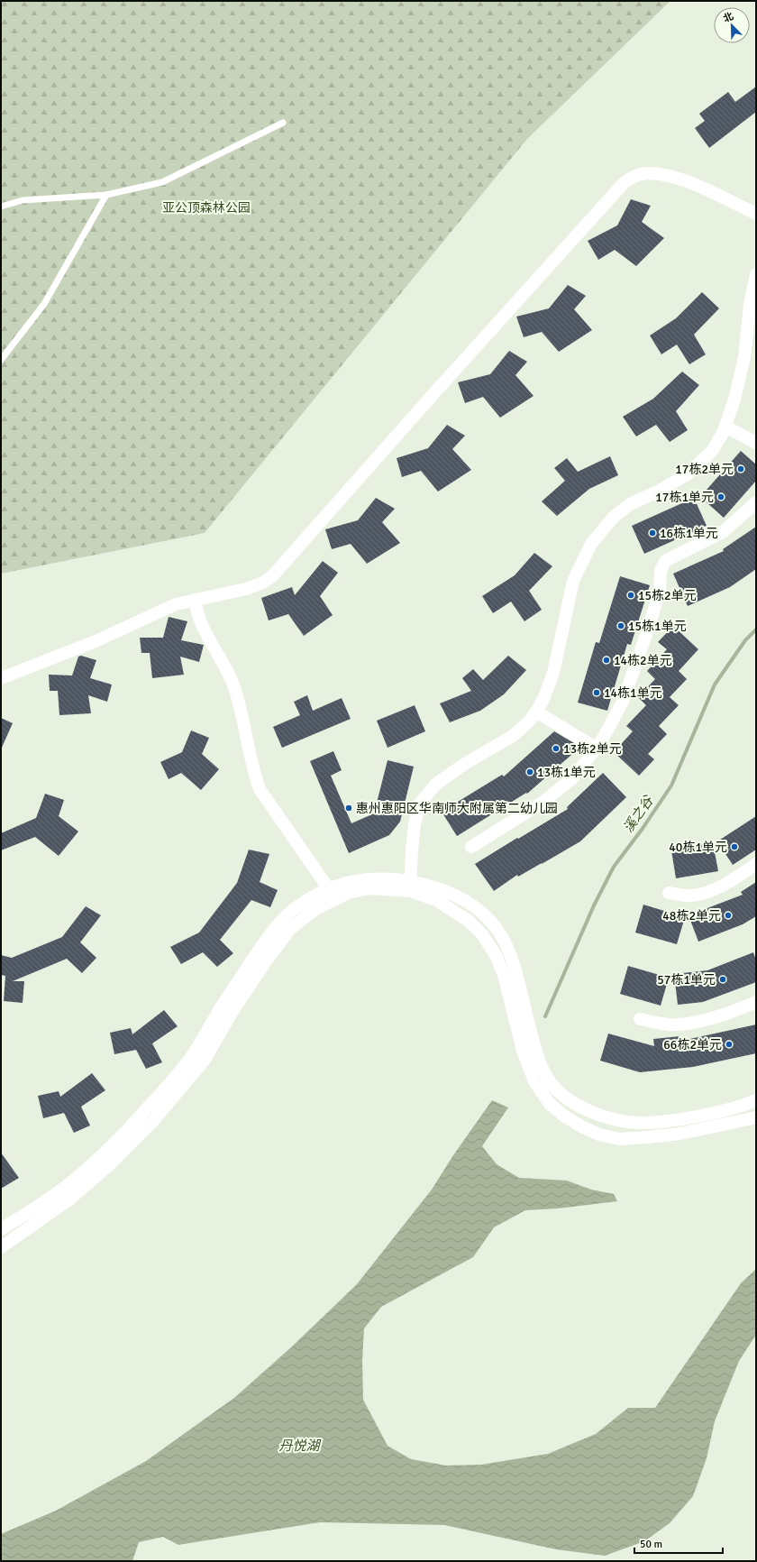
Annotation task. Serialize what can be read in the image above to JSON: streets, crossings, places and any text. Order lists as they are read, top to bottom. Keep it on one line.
{"water":["溪之谷","丹悦湖"],"parks":["亚公顶森林公园"],"places":["17栋2单元","17栋1单元","16栋1单元","15栋2单元","15栋1单元","14栋2单元","14栋1单元","13栋2单元","13栋1单元","惠州惠阳区华南师大附属第二幼儿园","40栋1单元","48栋2单元","57栋1单元","66栋2单元"],"scale_bar":"50 m","north":"top left"}
